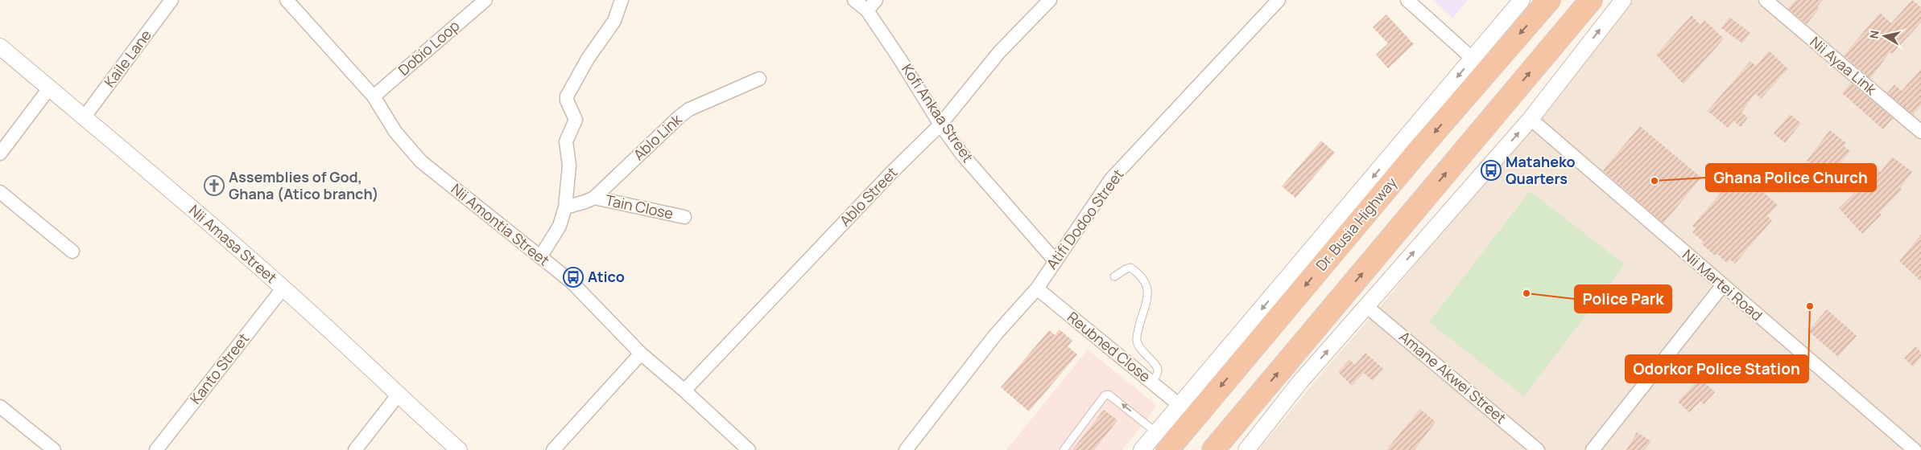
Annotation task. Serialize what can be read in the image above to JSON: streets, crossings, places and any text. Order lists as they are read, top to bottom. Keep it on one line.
{"streets":{"highway":["Dr. Busia Highway"],"street":["Dobio Loop","Kaile Lane","Nii Ayaa Link","Kofi Ankaa Street","Ablo Link","Ablo Street","Tain Close","Atifi Dodoo Street","Nii Amontia Street","Nii Amasa Street","Nii Martei Road","Reubned Close","Kanto Street","Amane Akwei Street"]},"crossings":[["Dobio Loop","Nii Amontia Street"],["Kaile Lane","Nii Amasa Street"],["Kofi Ankaa Street","Ablo Street"],["Kofi Ankaa Street","Atifi Dodoo Street"],["Ablo Link","Tain Close"],["Ablo Street","Nii Amontia Street"],["Atifi Dodoo Street","Reubned Close"],["Dr. Busia Highway","Reubned Close"],["Nii Amasa Street","Kanto Street"]],"places":{"bus stop":["Mataheko Quarters","Atico"],"other":["Ghana Police Church","Police Park","Odorkor Police Station"],"church":["Assemblies of God, Ghana (Atico branch)"]},"north":"left"}
